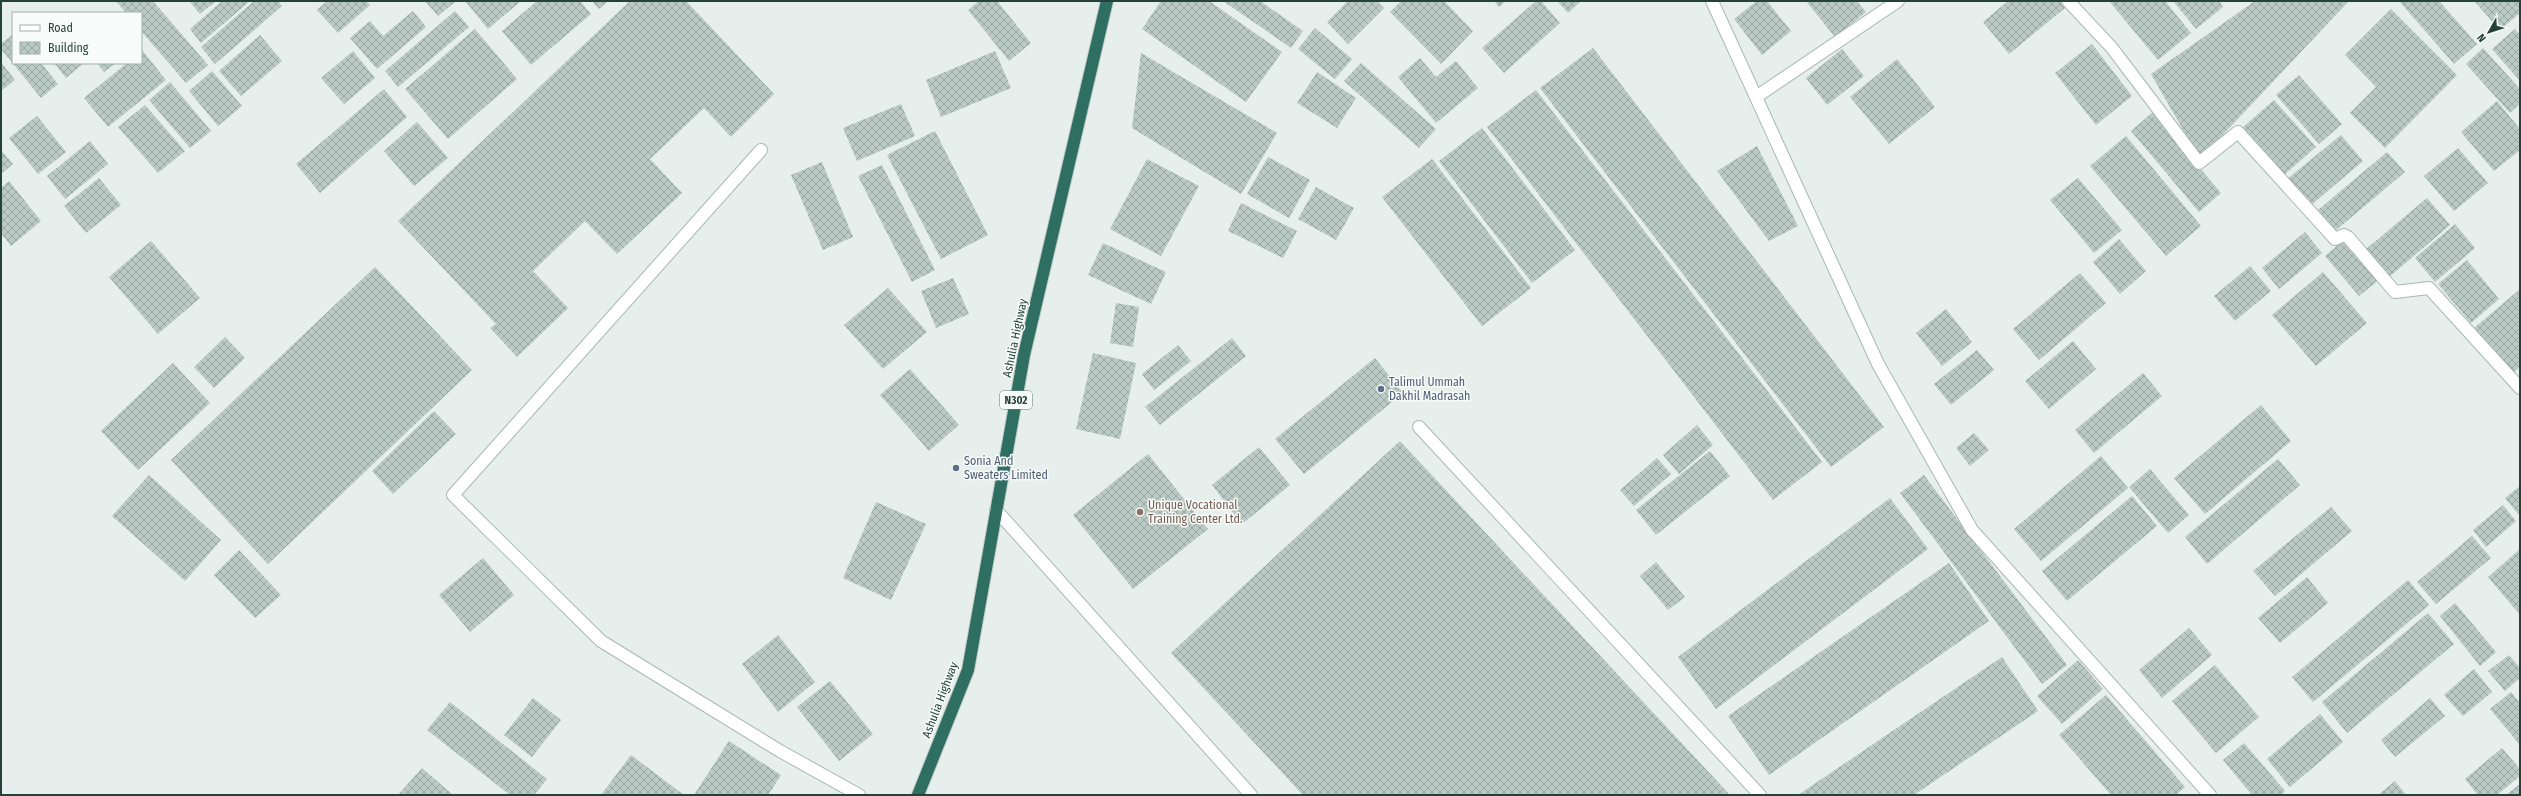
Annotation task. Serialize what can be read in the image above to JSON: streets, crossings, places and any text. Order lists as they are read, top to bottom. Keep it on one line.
{"streets":{"highway":["Ashulia Highway","N302"]},"places":["Talimul Ummah Dakhil Madrasah","Sonia And Sweaters Limited","Unique Vocational Training Center Ltd."],"legend":["Road","Building"],"north":"bottom left"}
